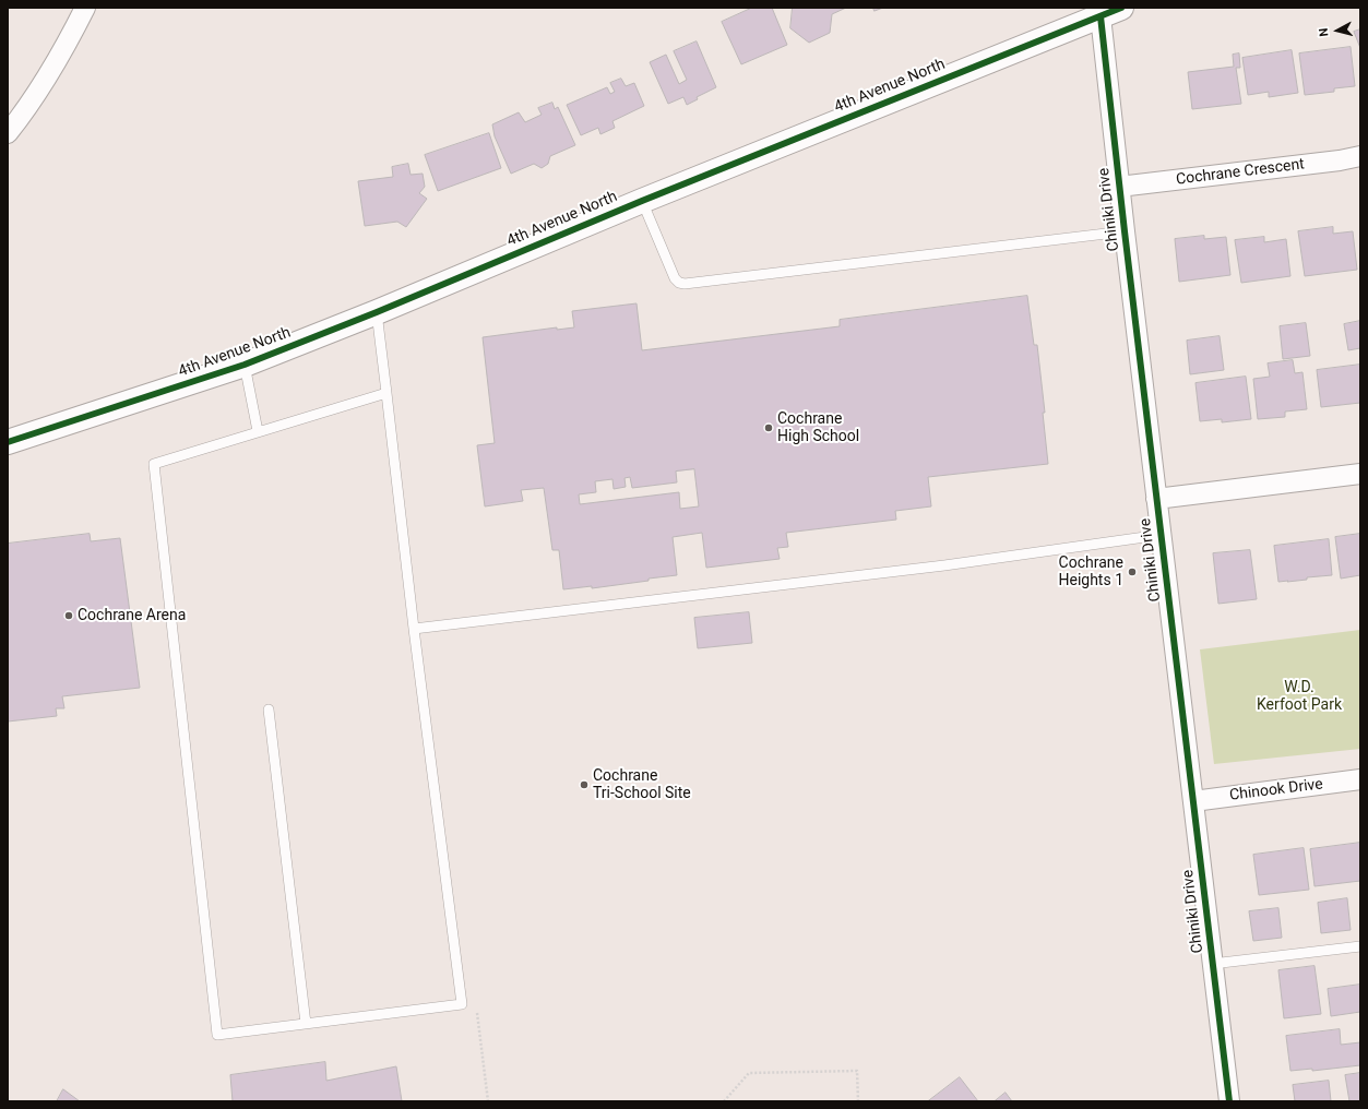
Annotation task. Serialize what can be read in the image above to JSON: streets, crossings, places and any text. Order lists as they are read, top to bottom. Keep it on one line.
{"streets":{"street":["4th Avenue North","Cochrane Crescent","Chiniki Drive","Chinook Drive"]},"crossings":[["4th Avenue North","Chiniki Drive"],["Cochrane Crescent","Chiniki Drive"],["Chiniki Drive","Chinook Drive"]],"parks":["W.D. Kerfoot Park"],"places":["Cochrane High School","Cochrane Heights 1","Cochrane Arena","Cochrane Tri-School Site"],"north":"left"}
